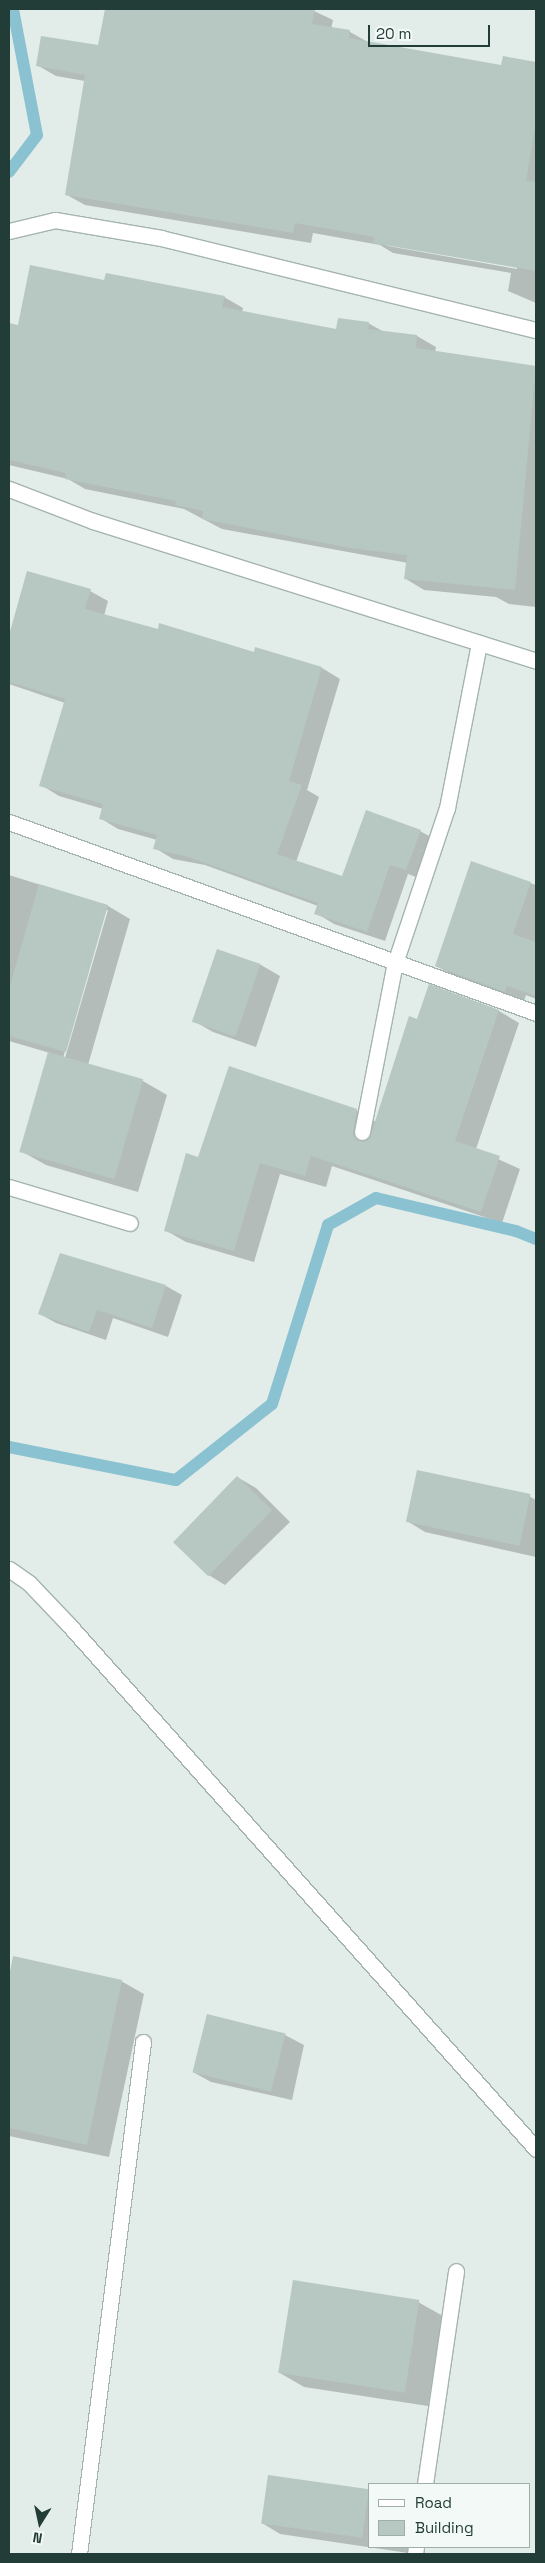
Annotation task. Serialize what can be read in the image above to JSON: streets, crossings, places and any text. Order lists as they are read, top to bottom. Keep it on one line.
{"legend":["Road","Building"],"scale_bar":"20 m","north":"bottom"}
